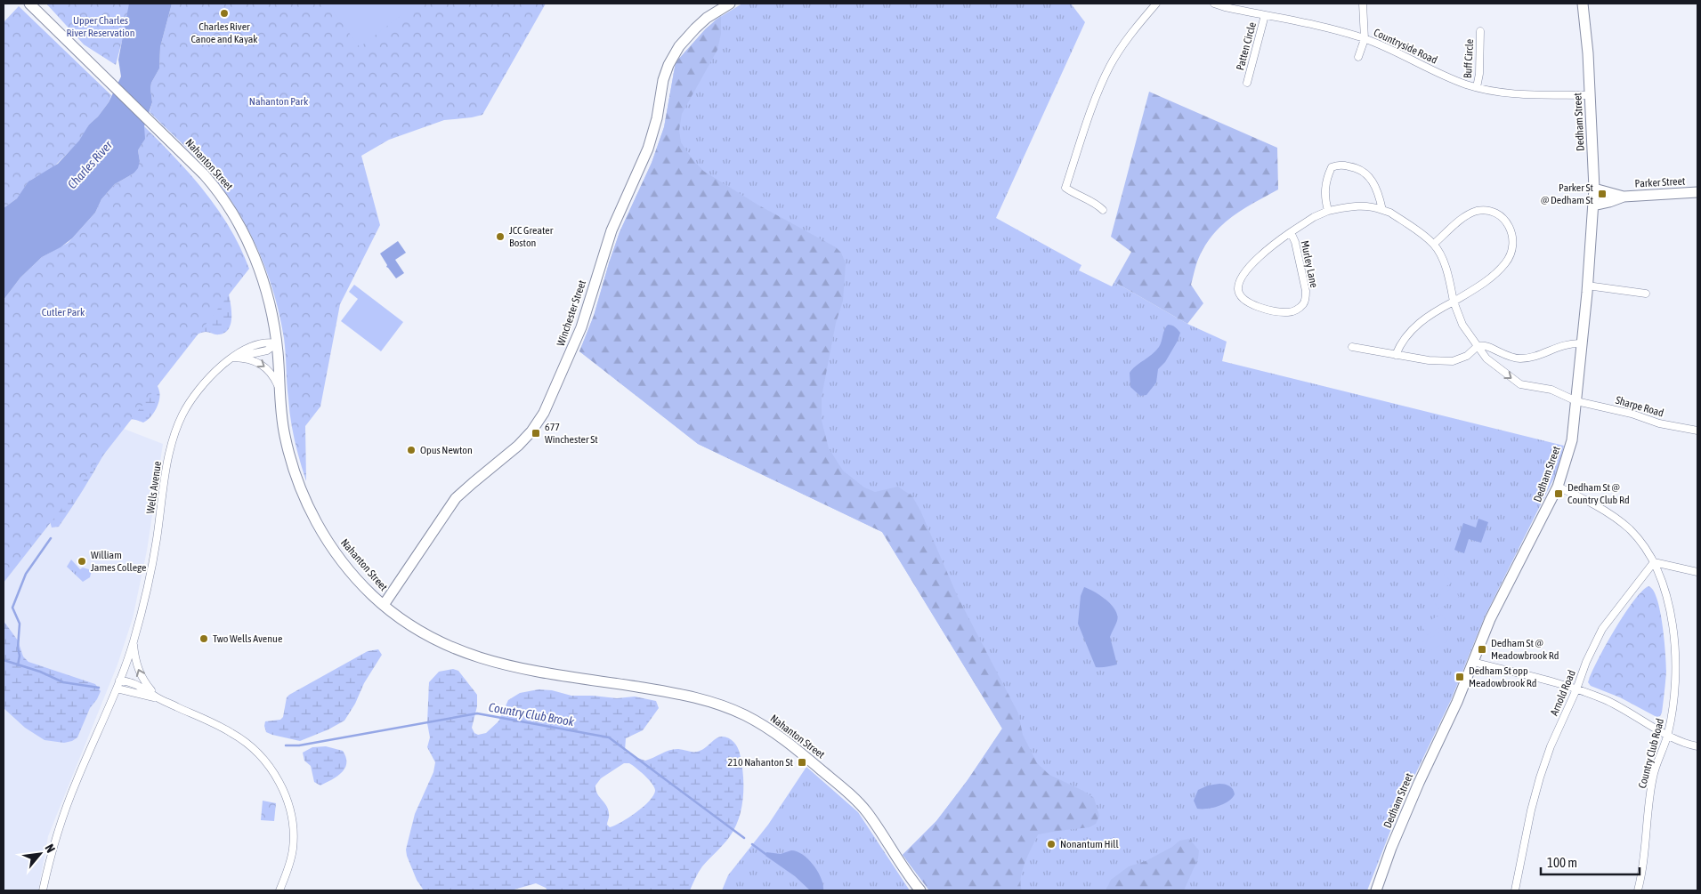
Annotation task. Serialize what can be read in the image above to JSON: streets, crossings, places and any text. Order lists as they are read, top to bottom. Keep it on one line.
{"streets":{"main road":["Dedham Street","Nahanton Street","Parker Street","Winchester Street"],"street":["Patten Circle","Countryside Road","Buff Circle","Murley Lane","Sharpe Road","Wells Avenue","Arnold Road","Country Club Road"]},"crossings":[["Patten Circle","Countryside Road"],["Countryside Road","Buff Circle"],["Countryside Road","Dedham Street"],["Dedham Street","Parker Street"],["Dedham Street","Murley Lane"],["Dedham Street","Sharpe Road"],["Dedham Street","Country Club Road"],["Nahanton Street","Winchester Street"],["Nahanton Street","Wells Avenue"],["Murley Lane","Sharpe Road"],["Arnold Road","Country Club Road"]],"water":["Charles River","Country Club Brook"],"parks":["Upper Charles River Reservation","Nahanton Park","Cutler Park"],"places":{"other":["Charles River Canoe and Kayak","JCC Greater Boston","Opus Newton","William James College","Two Wells Avenue","Nonantum Hill"],"transit":["Parker St @ Dedham St","677 Winchester St","Dedham St @ Country Club Rd","Dedham St @ Meadowbrook Rd","Dedham St opp Meadowbrook Rd","210 Nahanton St"]},"scale_bar":"100 m","north":"top right"}
